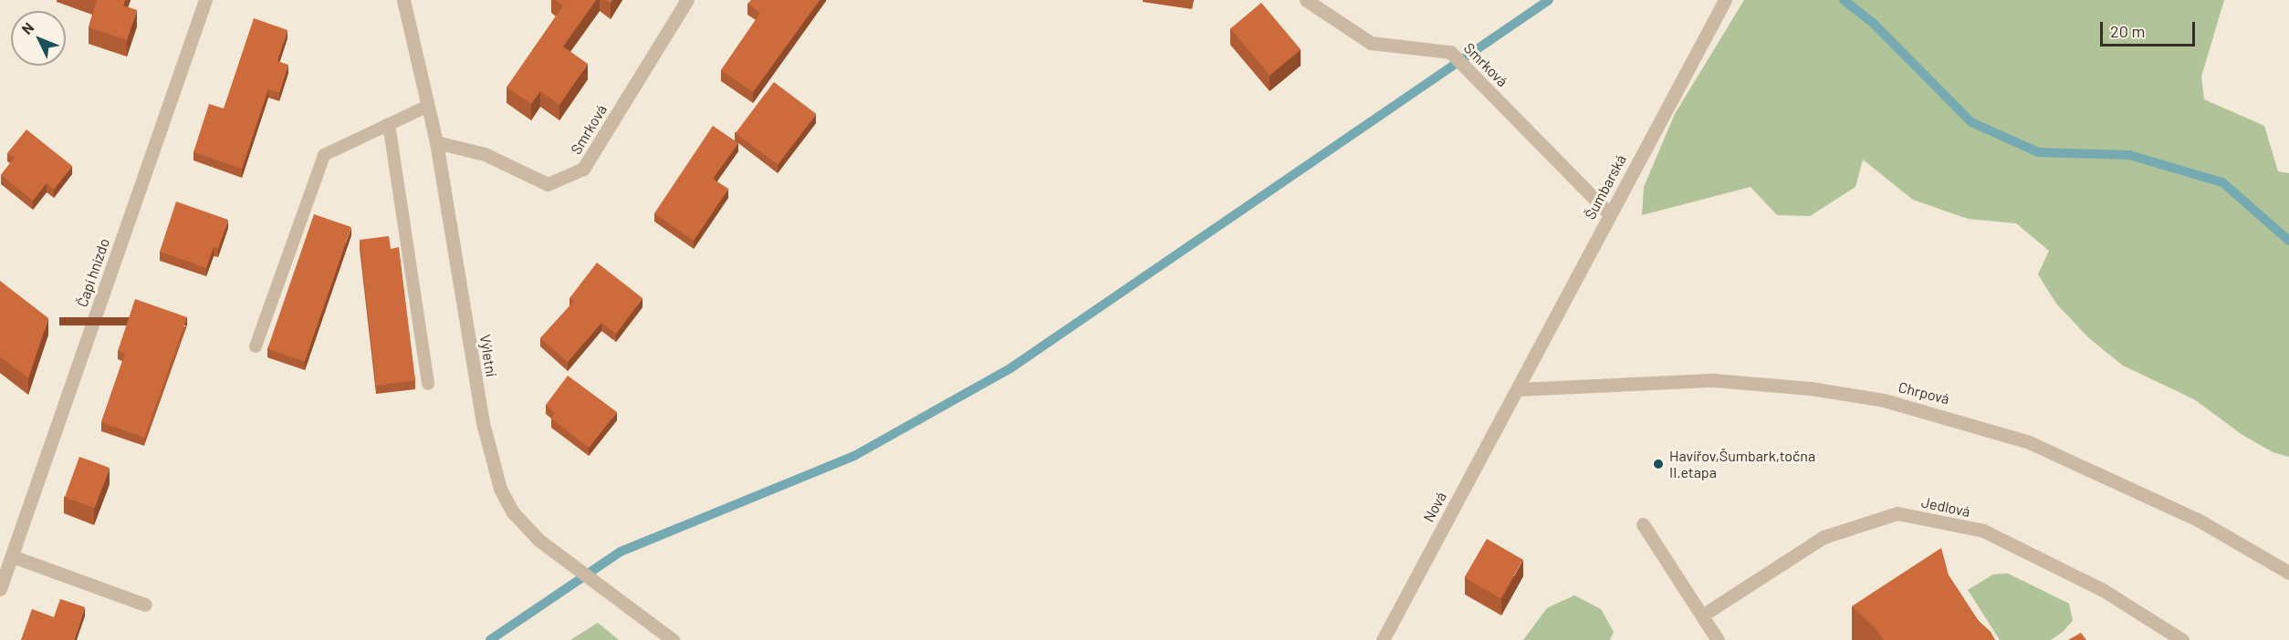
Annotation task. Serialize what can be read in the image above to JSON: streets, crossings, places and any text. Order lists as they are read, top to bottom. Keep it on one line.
{"streets":{"street":["Smrková","Šumbarská","Čapí hnízdo","Výletní","Chrpová","Nová","Jedlová"]},"crossings":[["Smrková","Šumbarská"],["Smrková","Výletní"],["Šumbarská","Chrpová"],["Šumbarská","Nová"],["Chrpová","Nová"]],"places":["Havířov,Šumbark,točna II.etapa"],"scale_bar":"20 m","north":"top left"}
